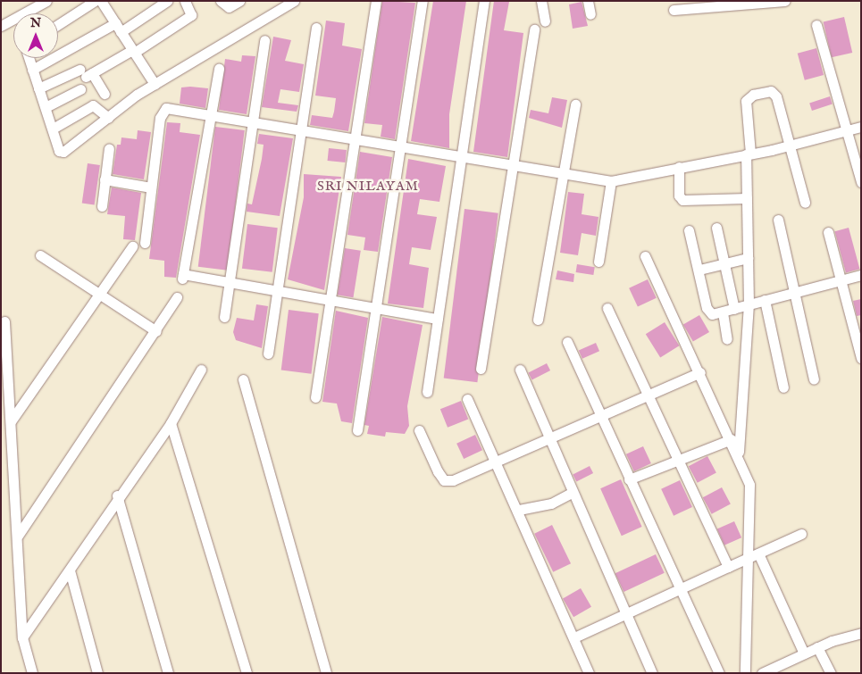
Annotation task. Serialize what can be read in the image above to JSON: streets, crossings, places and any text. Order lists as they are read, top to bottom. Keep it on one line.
{"districts":["SRI NILAYAM"],"north":"top"}
